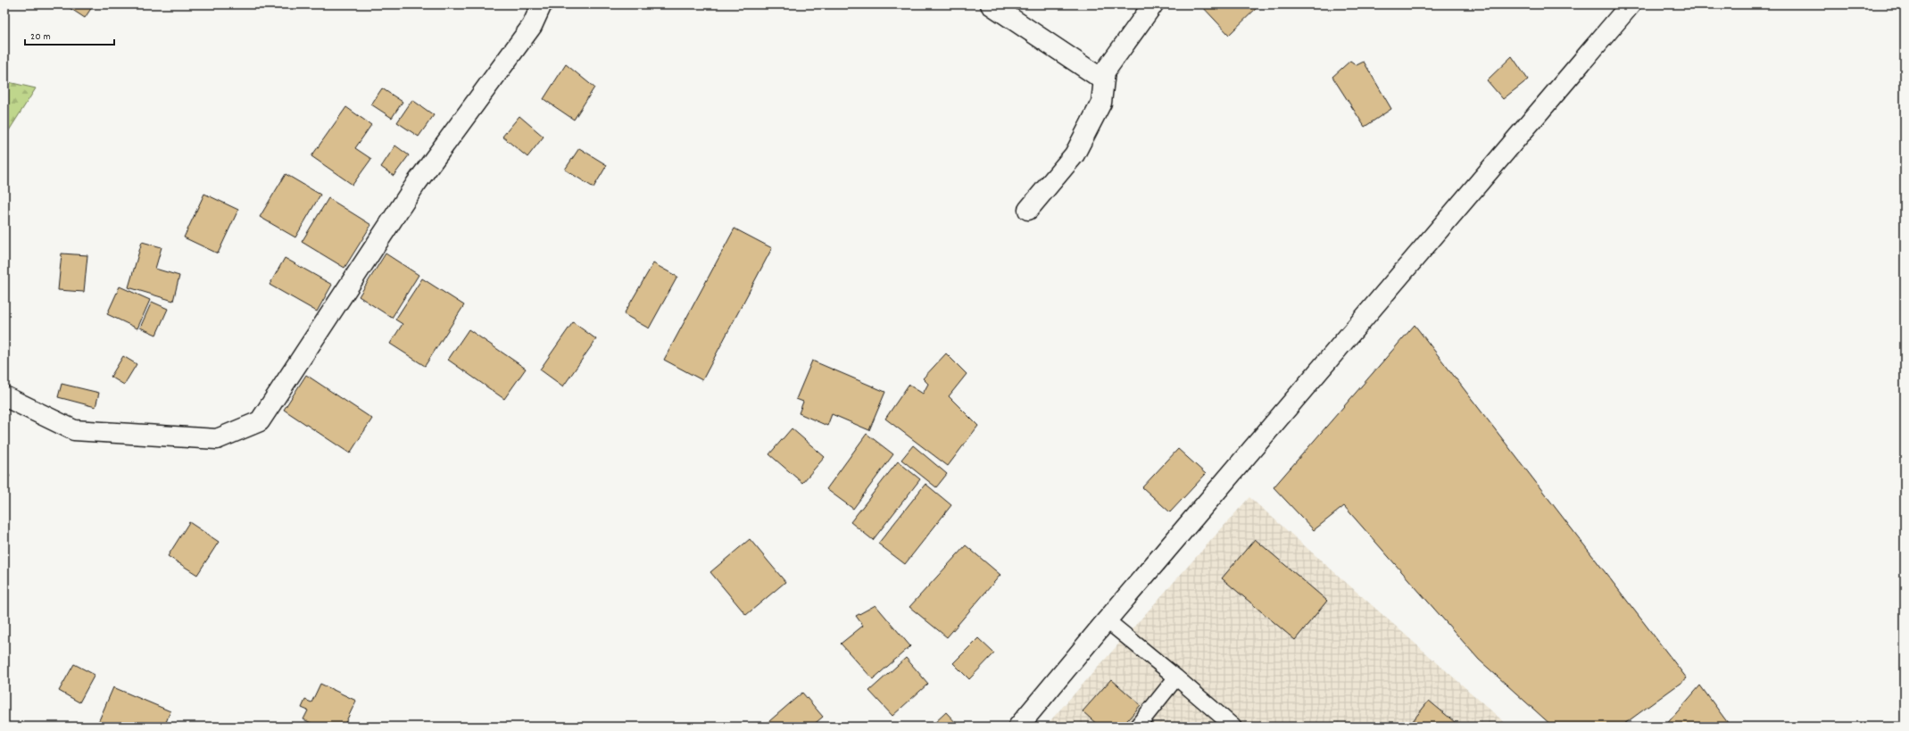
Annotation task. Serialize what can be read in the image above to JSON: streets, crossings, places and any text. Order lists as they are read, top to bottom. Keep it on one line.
{"scale_bar":"20 m"}
